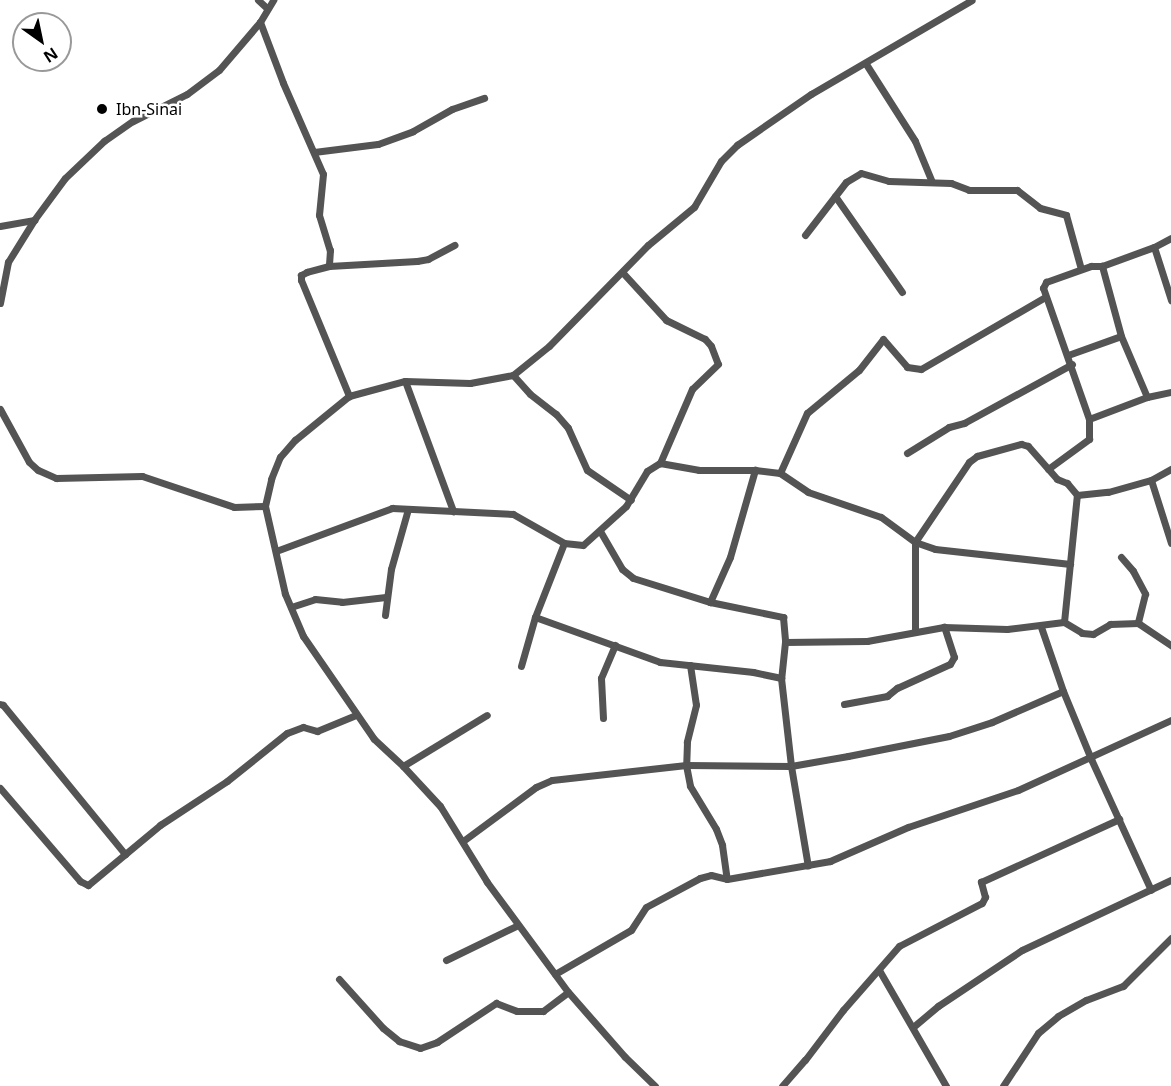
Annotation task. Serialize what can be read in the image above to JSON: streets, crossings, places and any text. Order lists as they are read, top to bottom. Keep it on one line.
{"places":["Ibn-Sinai"],"north":"bottom right"}
